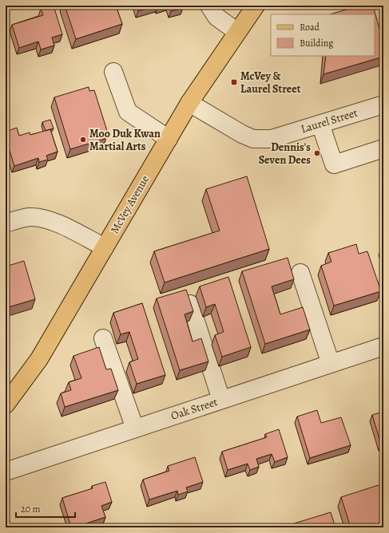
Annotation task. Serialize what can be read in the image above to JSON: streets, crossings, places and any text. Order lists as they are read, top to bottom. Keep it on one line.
{"streets":{"main road":["McVey Avenue"],"street":["Laurel Street","Oak Street"]},"crossings":[["Laurel Street","McVey Avenue"]],"places":{"transit":["McVey & Laurel Street"],"other":["Moo Duk Kwan Martial Arts","Dennis's Seven Dees"]},"legend":["Road","Building"],"scale_bar":"20 m"}
